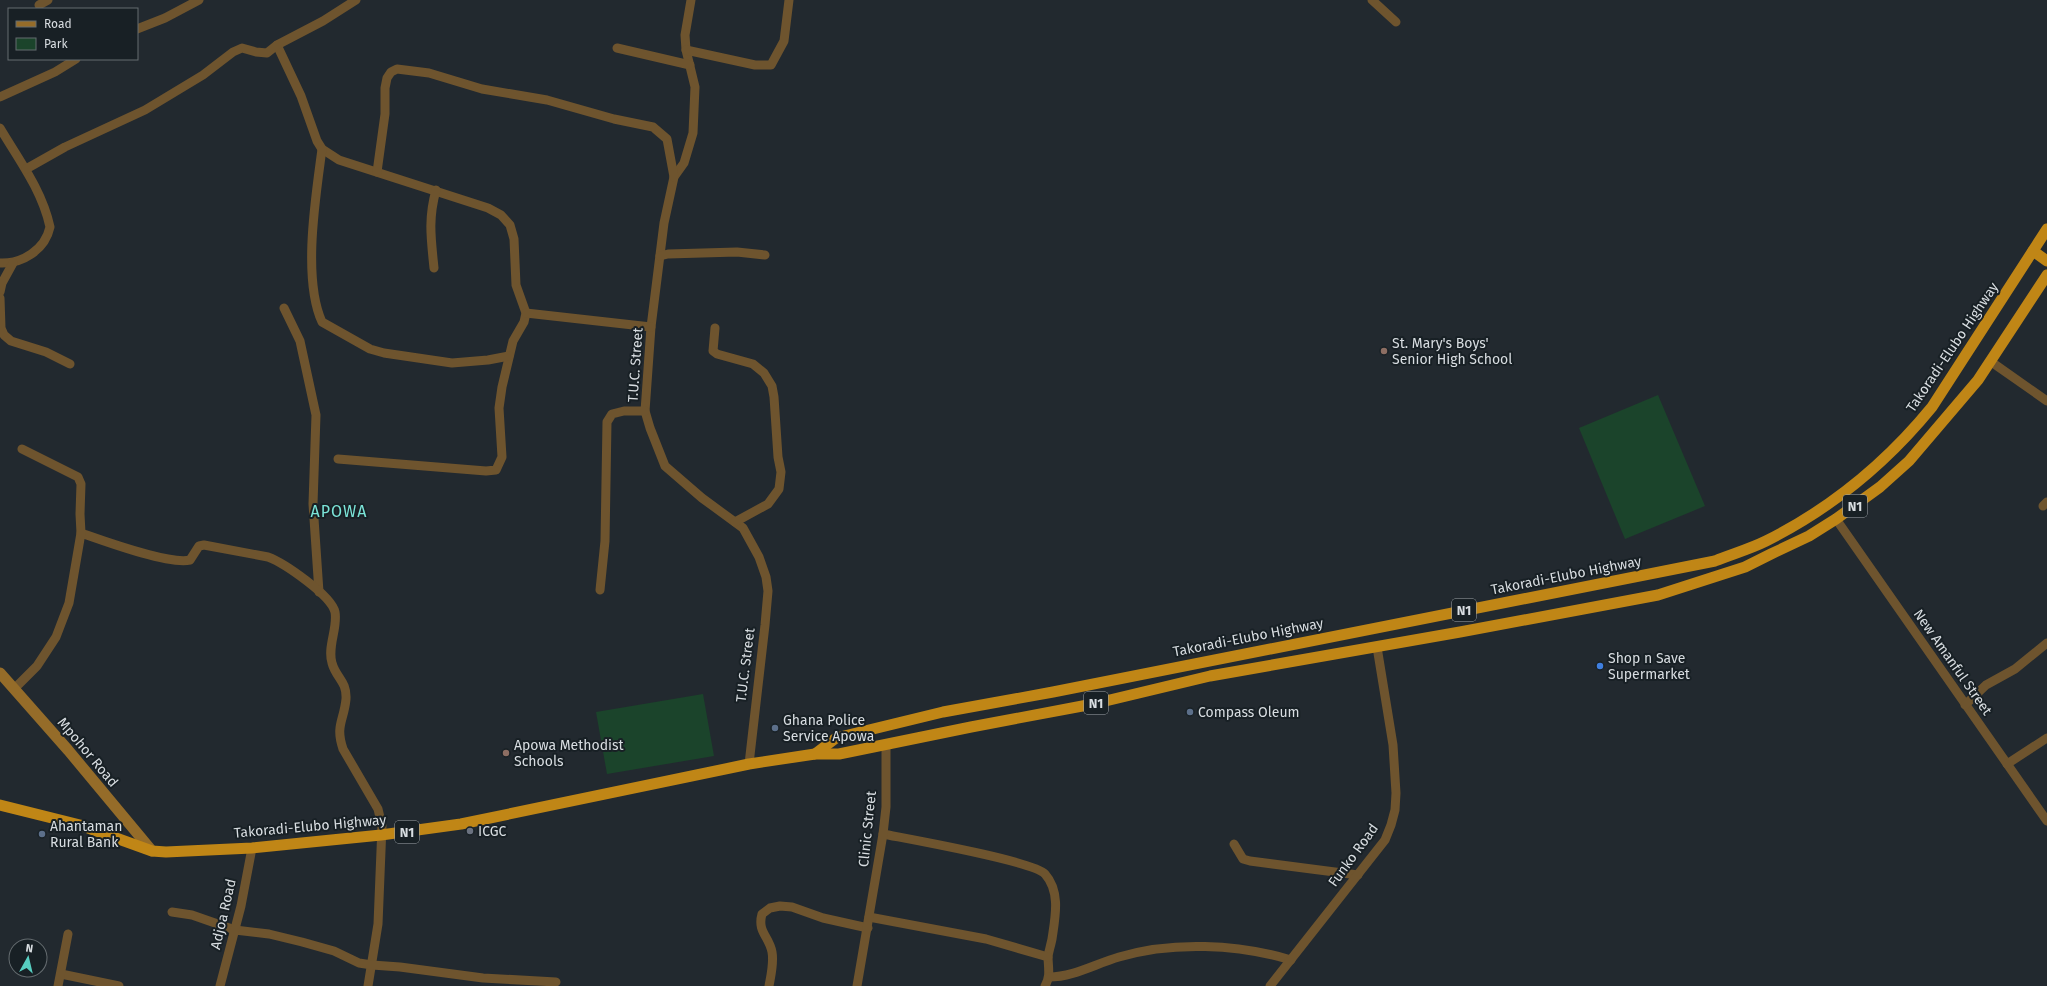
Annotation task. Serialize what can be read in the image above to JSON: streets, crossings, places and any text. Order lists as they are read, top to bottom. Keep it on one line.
{"streets":{"highway":["Takoradi-Elubo Highway","N1"],"main road":["Mpohor Road"],"street":["T.U.C. Street","New Amanful Street","Clinic Street","Funko Road","Adjoa Road"]},"crossings":[["Takoradi-Elubo Highway","T.U.C. Street"],["Takoradi-Elubo Highway","New Amanful Street"],["Takoradi-Elubo Highway","Mpohor Road"],["Takoradi-Elubo Highway","Clinic Street"],["Takoradi-Elubo Highway","Funko Road"],["Takoradi-Elubo Highway","Adjoa Road"]],"districts":["APOWA"],"places":["St. Mary's Boys' Senior High School","Shop n Save Supermarket","Compass Oleum","Ghana Police Service Apowa","Apowa Methodist Schools","ICGC","Ahantaman Rural Bank"],"legend":["Road","Park"],"north":"top"}
